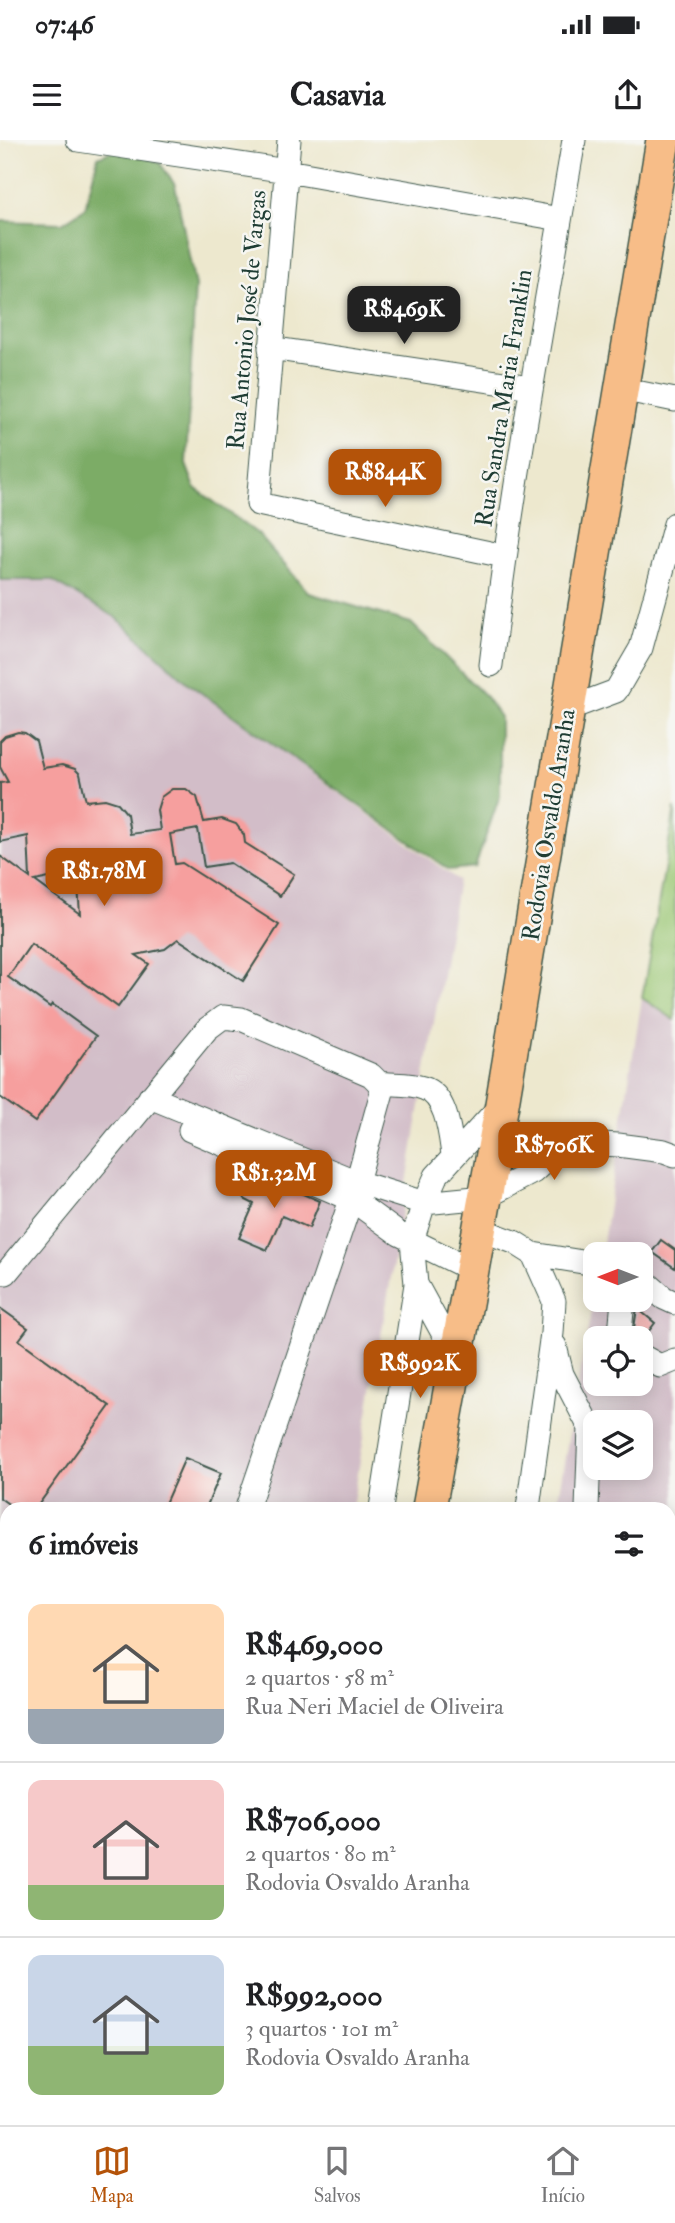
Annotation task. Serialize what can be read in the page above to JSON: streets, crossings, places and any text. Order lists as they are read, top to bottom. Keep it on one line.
{"streets":{"highway":["Rodovia Osvaldo Aranha"],"street":["Rua Antonio José de Vargas","Rua Sandra Maria Franklin"]},"crossings":[["Rua Antonio José de Vargas","Rua Sandra Maria Franklin"]],"north":"left","page":{"status":"07:46","header":"Casavia","price":["R$469K","R$844K","R$1.78M","R$706K","R$1.32M","R$992K"],"heading":"6 imóveis","list":[{"name":"R$469,000","note":"2 quartos · 58 m² · Rua Neri Maciel de Oliveira"},{"name":"R$706,000","note":"2 quartos · 80 m² · Rodovia Osvaldo Aranha"},{"name":"R$992,000","note":"3 quartos · 101 m² · Rodovia Osvaldo Aranha"}],"tabs":["Mapa","Salvos","Início"]}}
